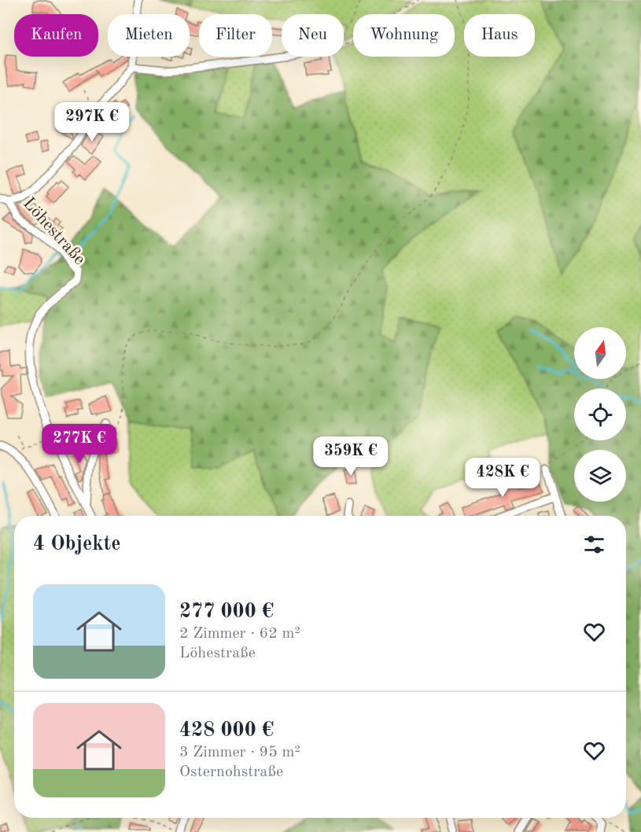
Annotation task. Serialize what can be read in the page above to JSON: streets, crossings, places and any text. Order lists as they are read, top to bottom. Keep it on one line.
{"streets":{"street":["Löhestraße"]},"north":"top","page":{"chip":["Kaufen","Mieten","Filter","Neu","Wohnung","Haus"],"price":["297K €","277K €","359K €","428K €"],"heading":"4 Objekte","list":[{"name":"277 000 €","note":"2 Zimmer · 62 m² · Löhestraße"},{"name":"428 000 €","note":"3 Zimmer · 95 m² · Osternohstraße"}]}}
